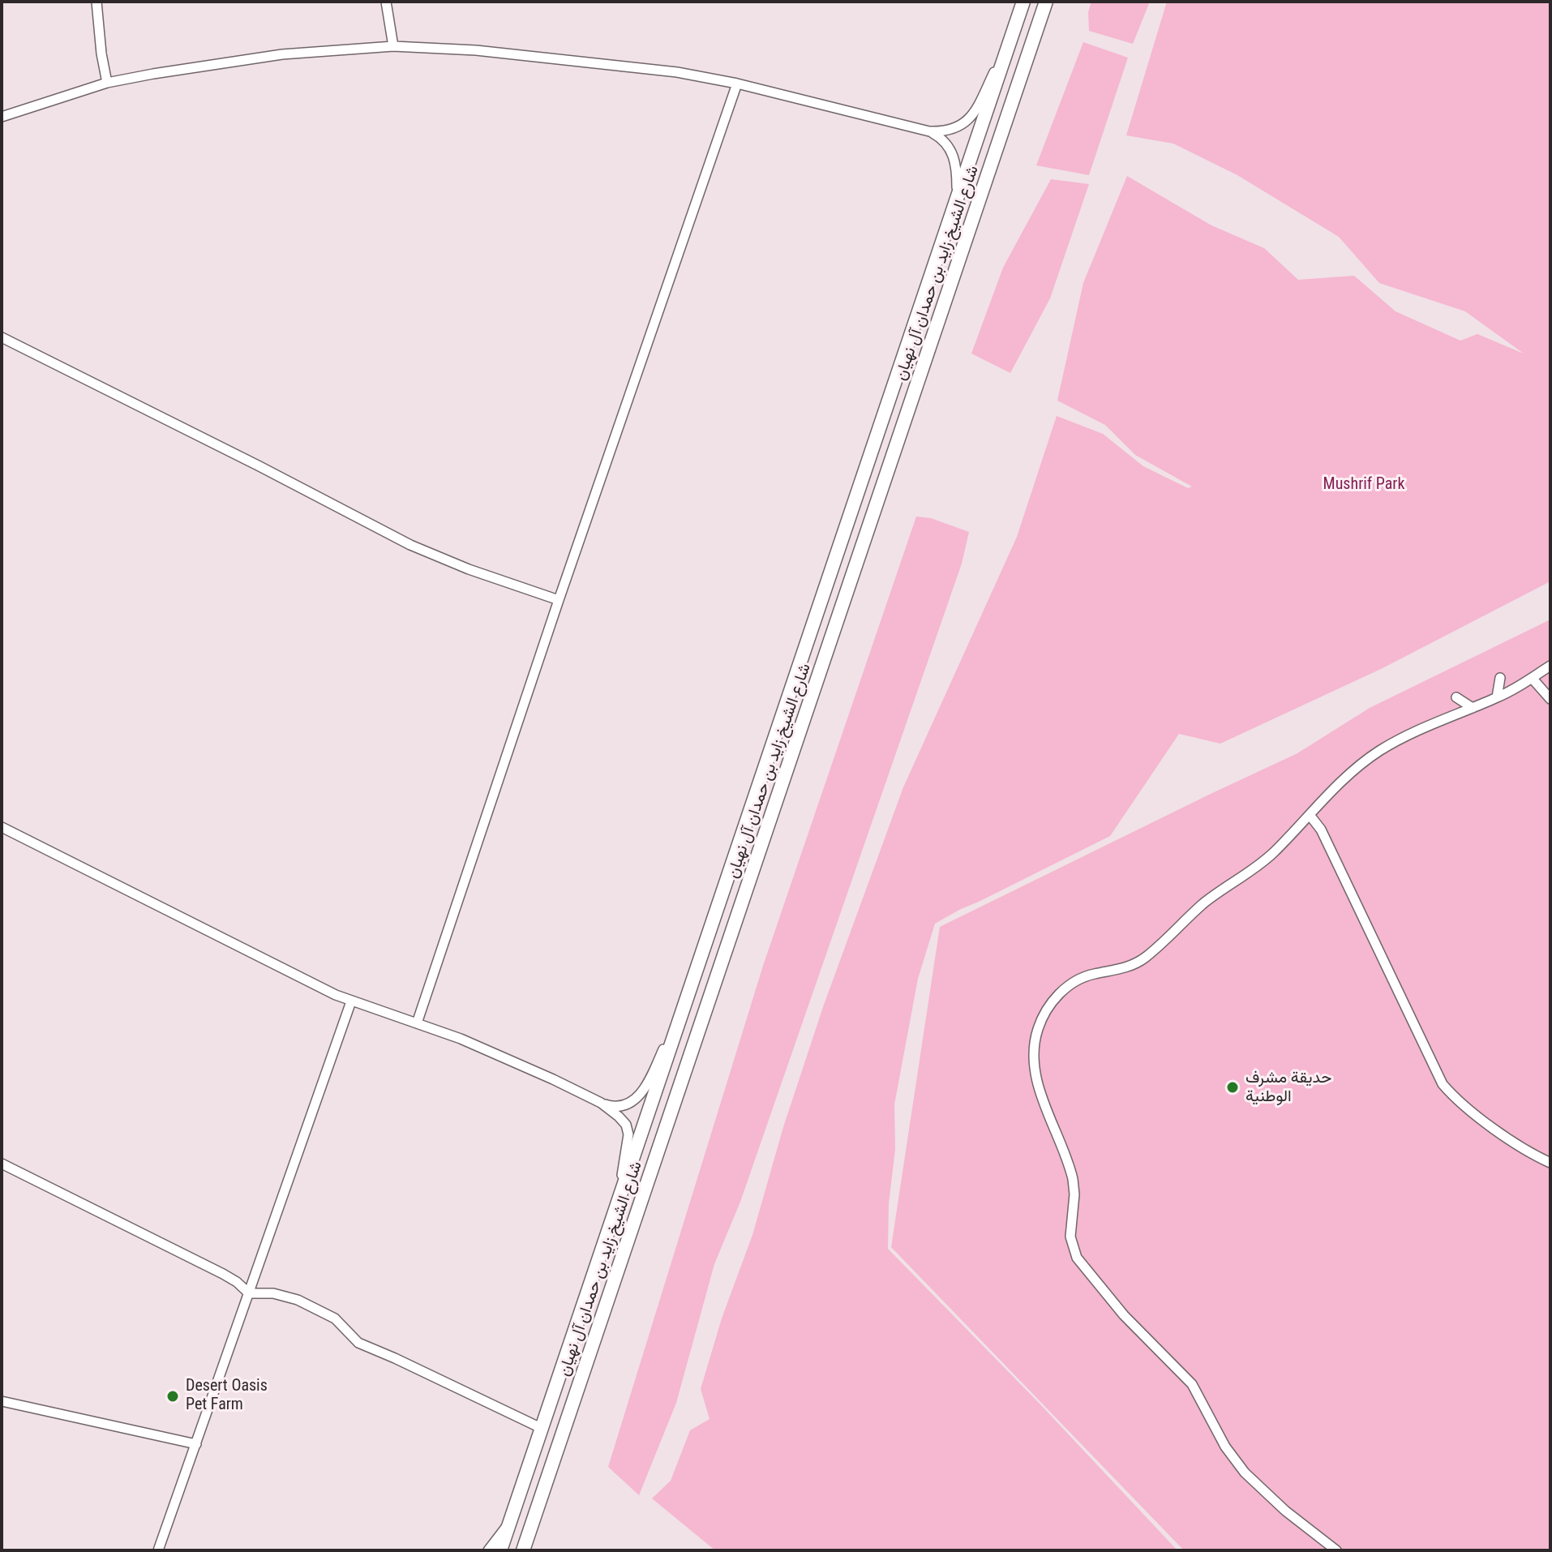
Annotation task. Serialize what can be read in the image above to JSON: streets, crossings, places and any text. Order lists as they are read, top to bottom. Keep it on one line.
{"streets":{"highway":["شارع الشيخ زايد بن حمدان آل نهيان"]},"parks":["Mushrif Park"],"places":["حديقة مشرف الوطنية","Desert Oasis Pet Farm"]}
